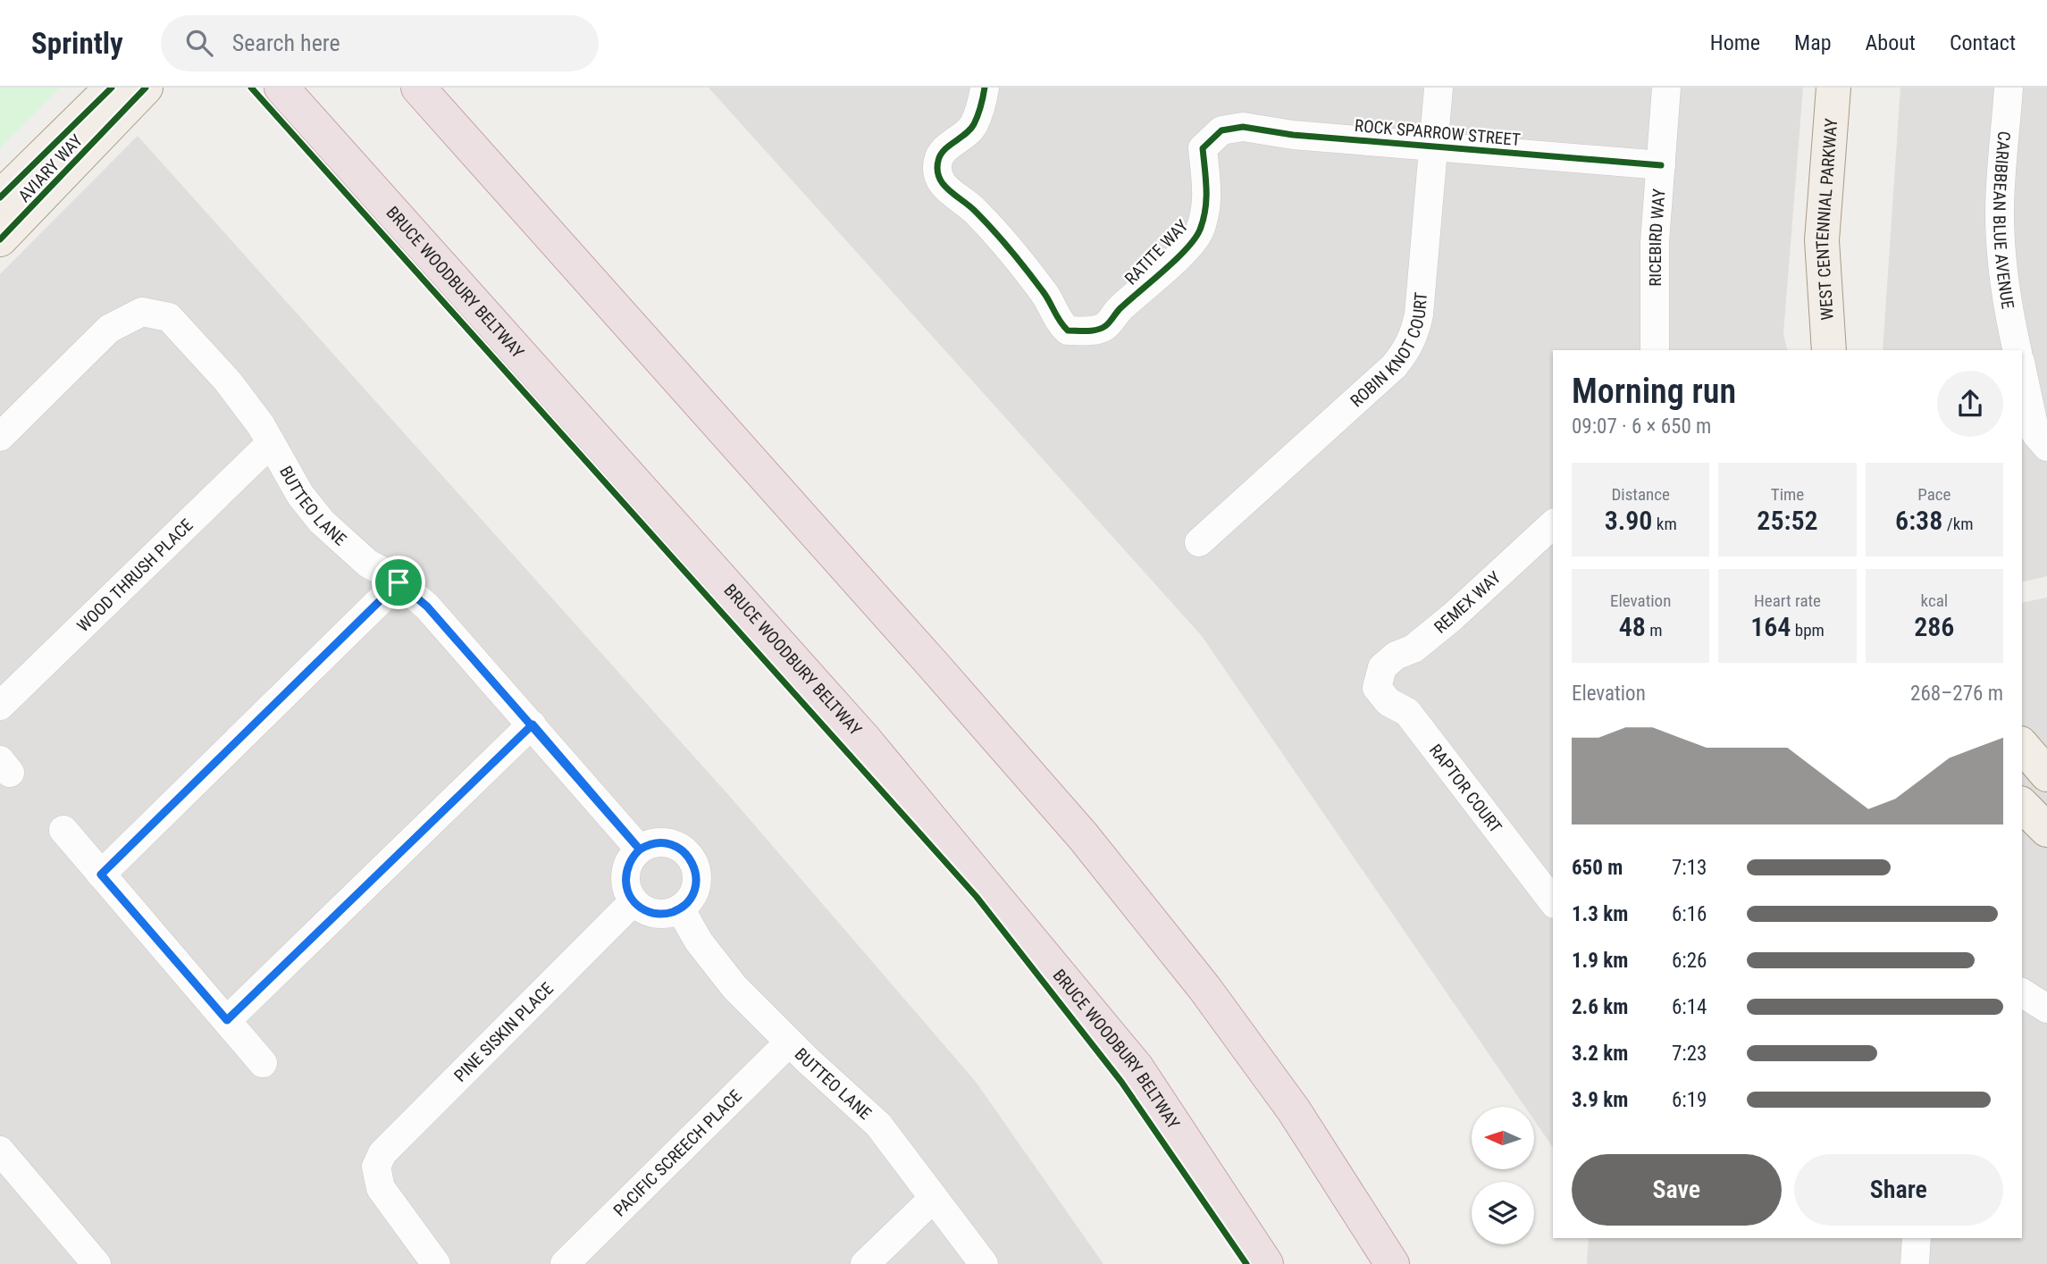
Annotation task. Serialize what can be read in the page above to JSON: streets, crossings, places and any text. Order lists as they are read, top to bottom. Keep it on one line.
{"streets":{"highway":["BRUCE WOODBURY BELTWAY"],"main road":["AVIARY WAY","WEST CENTENNIAL PARKWAY"],"street":["ROCK SPARROW STREET","CARIBBEAN BLUE AVENUE","RICEBIRD WAY","RATITE WAY","ROBIN KNOT COURT","BUTTEO LANE","WOOD THRUSH PLACE","REMEX WAY","RAPTOR COURT","PINE SISKIN PLACE","PACIFIC SCREECH PLACE"]},"crossings":[["ROCK SPARROW STREET","RICEBIRD WAY"],["ROCK SPARROW STREET","RATITE WAY"],["ROCK SPARROW STREET","ROBIN KNOT COURT"],["BUTTEO LANE","WOOD THRUSH PLACE"],["BUTTEO LANE","PINE SISKIN PLACE"],["BUTTEO LANE","PACIFIC SCREECH PLACE"],["REMEX WAY","RAPTOR COURT"]],"north":"left","page":{"header":"Sprintly","search":"Search here","nav":["Home","Map","About","Contact"],"heading":["Morning run","09:07 · 6 × 650 m"],"stats":[["Distance","3.90 km"],["Time","25:52"],["Pace","6:38 /km"],["Elevation","48 m"],["Heart rate","164 bpm"],["kcal","286"]],"chart":["Elevation","268–276 m"],"list":[{"name":"650 m","note":"7:13"},{"name":"1.3 km","note":"6:16"},{"name":"1.9 km","note":"6:26"},{"name":"2.6 km","note":"6:14"},{"name":"3.2 km","note":"7:23"},{"name":"3.9 km","note":"6:19"}],"buttons":["Save","Share"]}}
